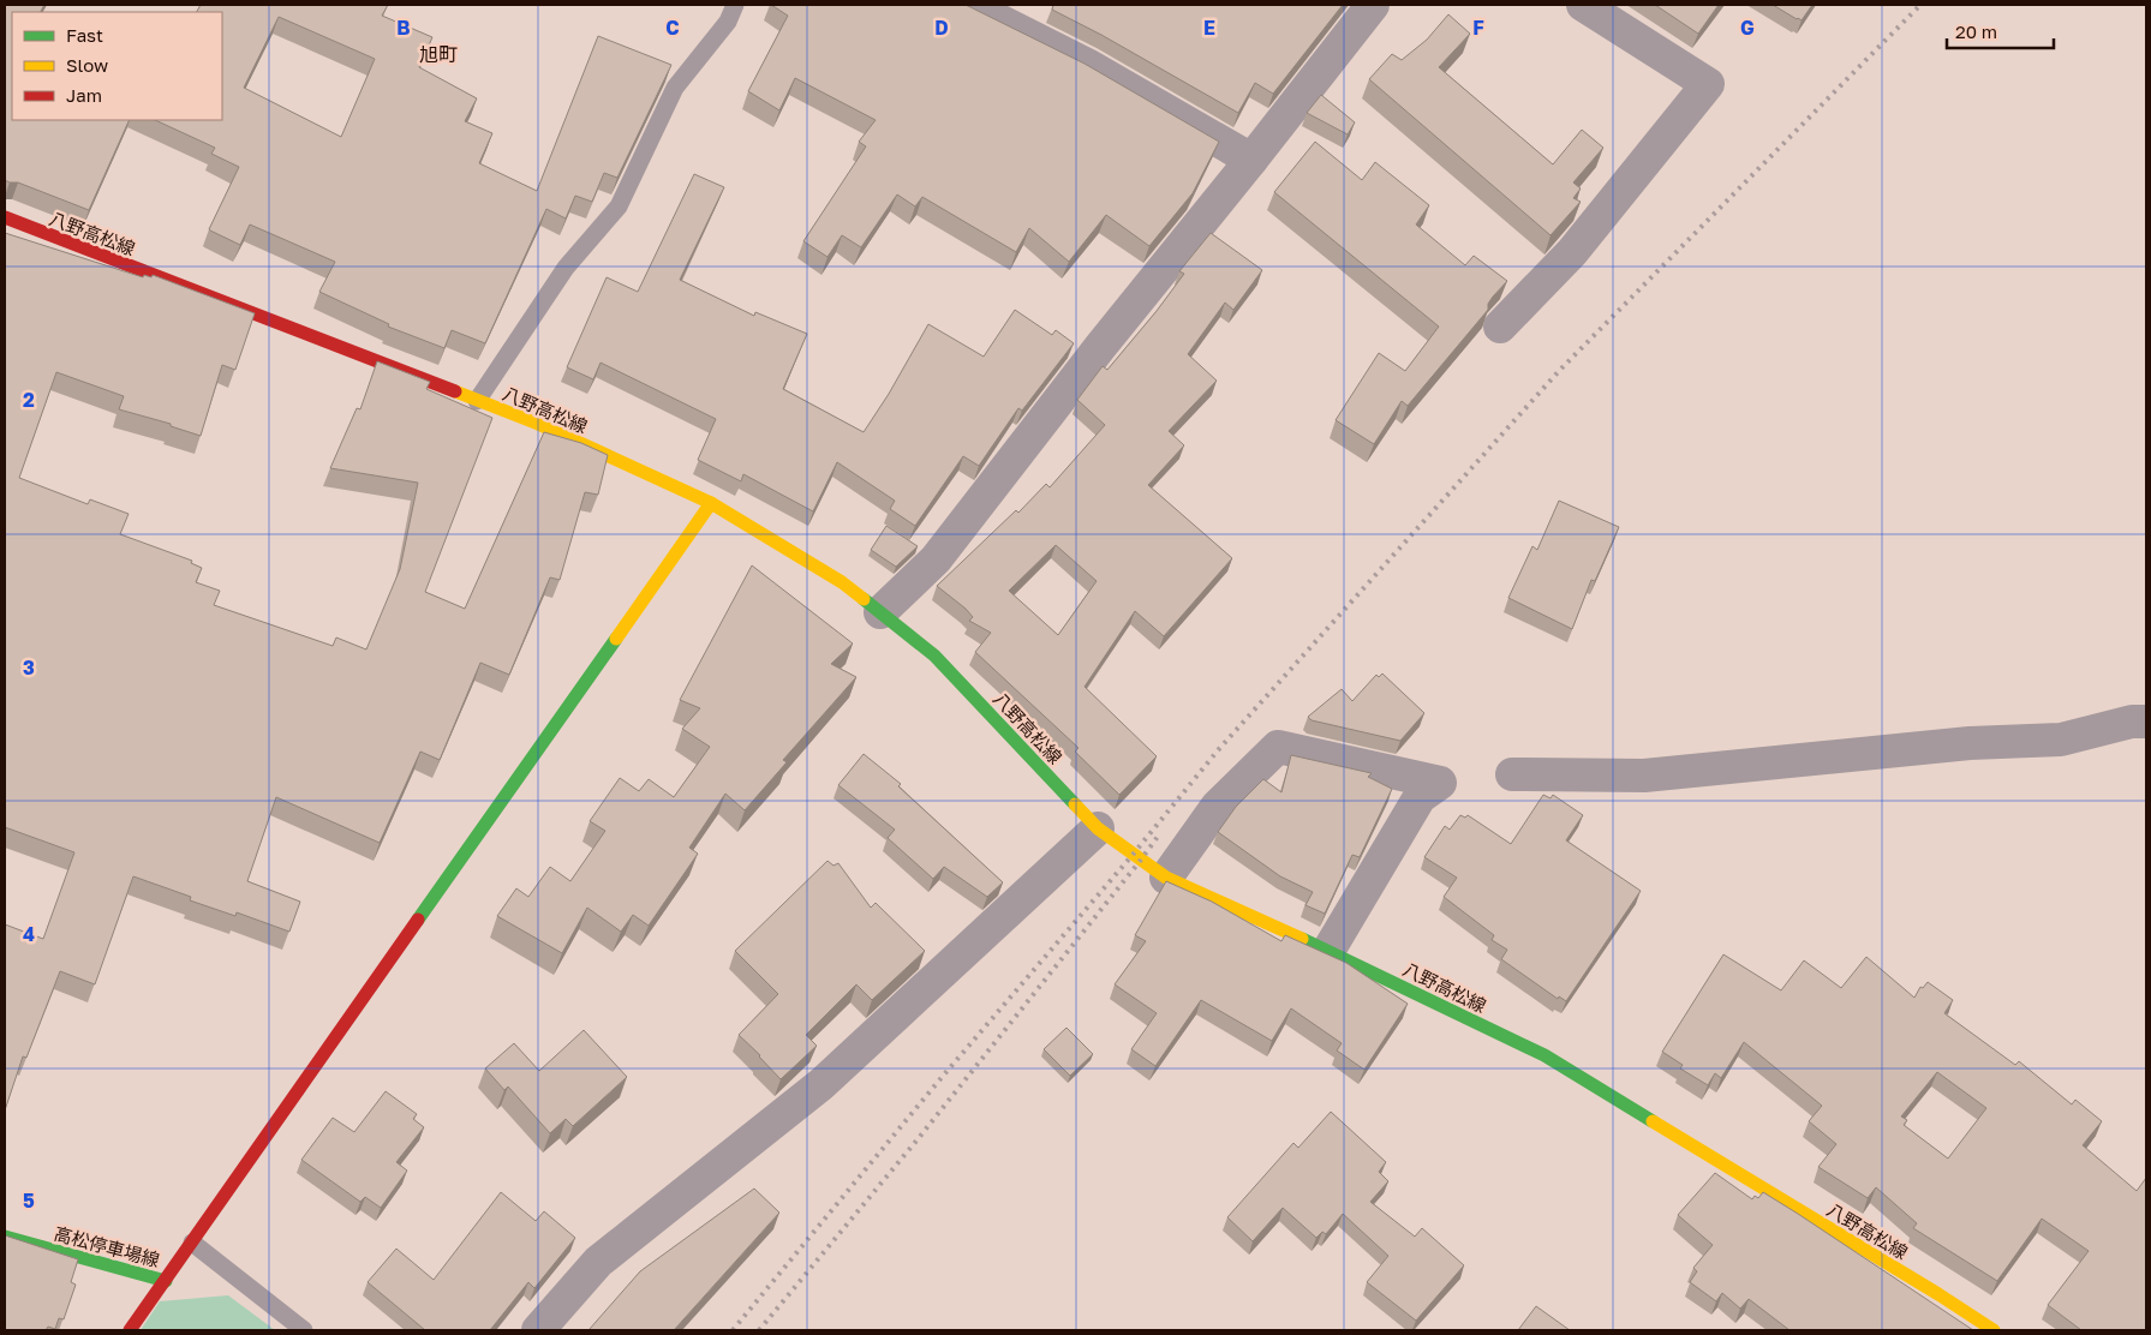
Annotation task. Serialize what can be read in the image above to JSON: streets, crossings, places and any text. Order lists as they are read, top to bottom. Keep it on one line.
{"streets":{"main road":["八野高松線","高松停車場線"]},"districts":["旭町"],"legend":["Fast","Slow","Jam"],"scale_bar":"20 m","grid":{"columns":["B","C","D","E","F","G"],"rows":["2","3","4","5"]}}
